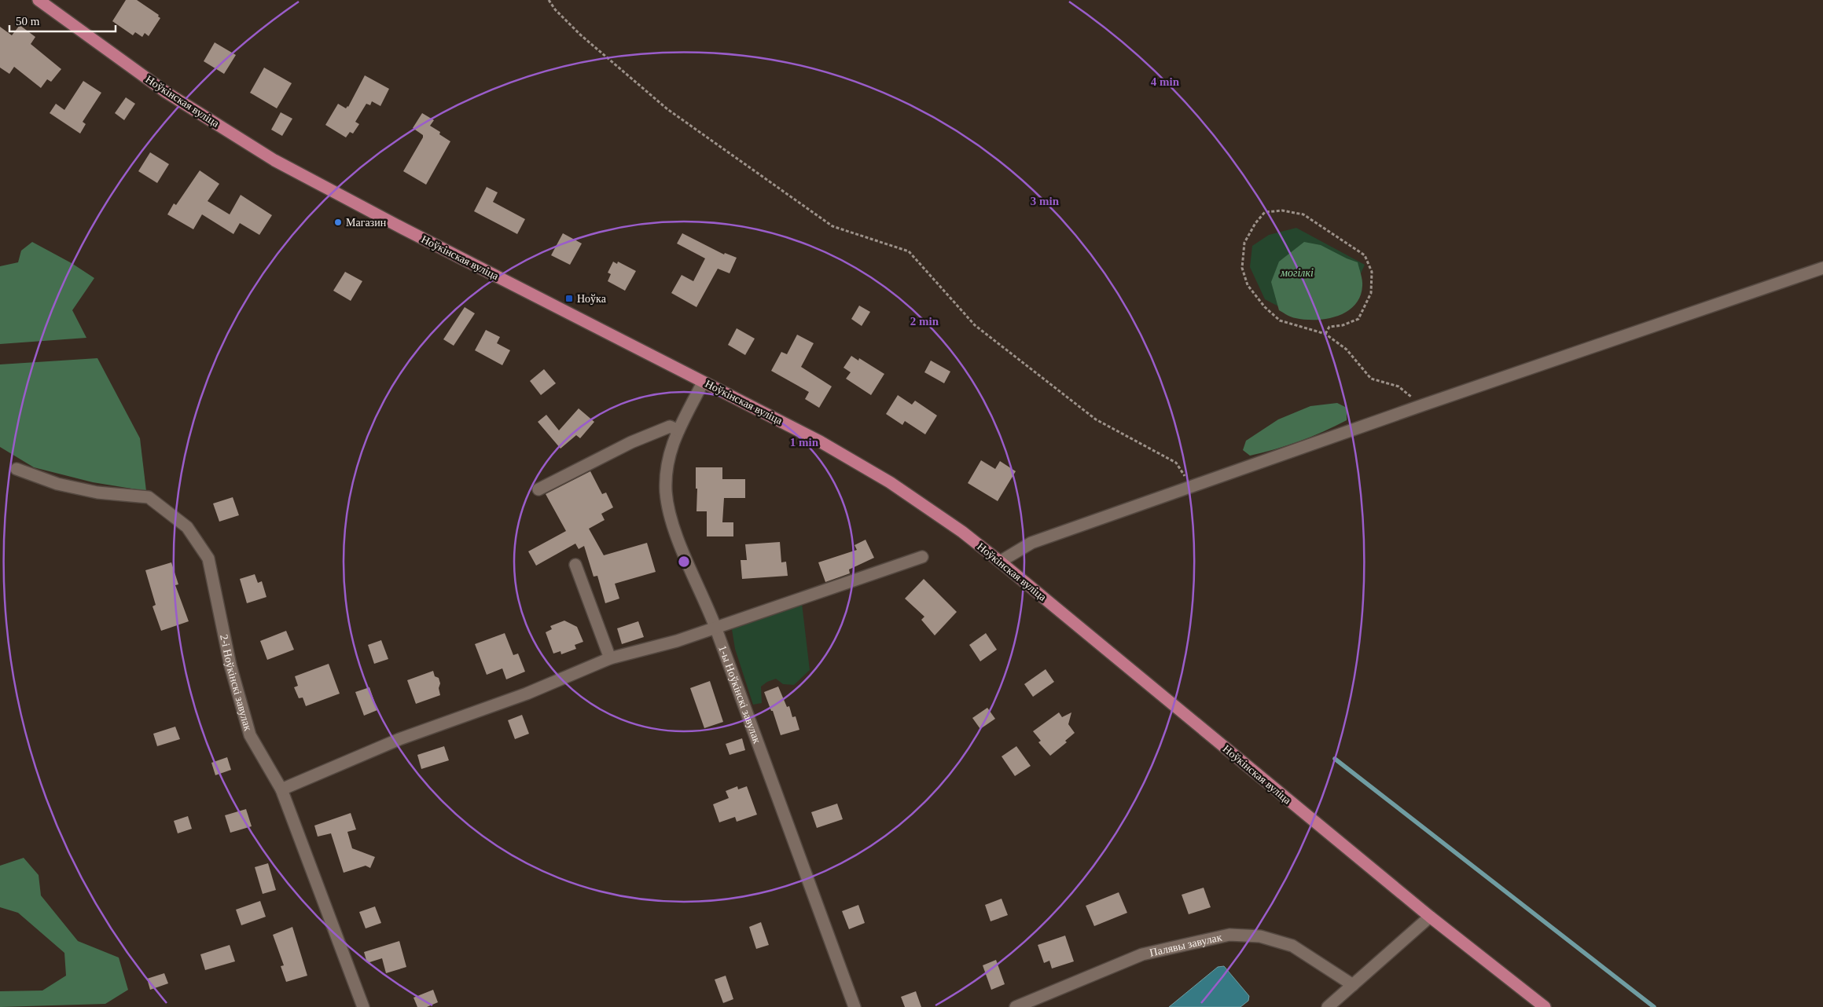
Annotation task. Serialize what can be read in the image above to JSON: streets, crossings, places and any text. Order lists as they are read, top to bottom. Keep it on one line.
{"streets":{"main road":["Ноўкінская вуліца"],"street":["2-і Ноўкінскі завулак","1-ы Ноўкінскі завулак","Палявы завулак"]},"crossings":[["Ноўкінская вуліца","1-ы Ноўкінскі завулак"]],"parks":["могілкі"],"places":{"other":["Магазин"],"transit":["Ноўка"]},"scale_bar":"50 m","rings":["4 min","3 min","2 min","1 min"]}
